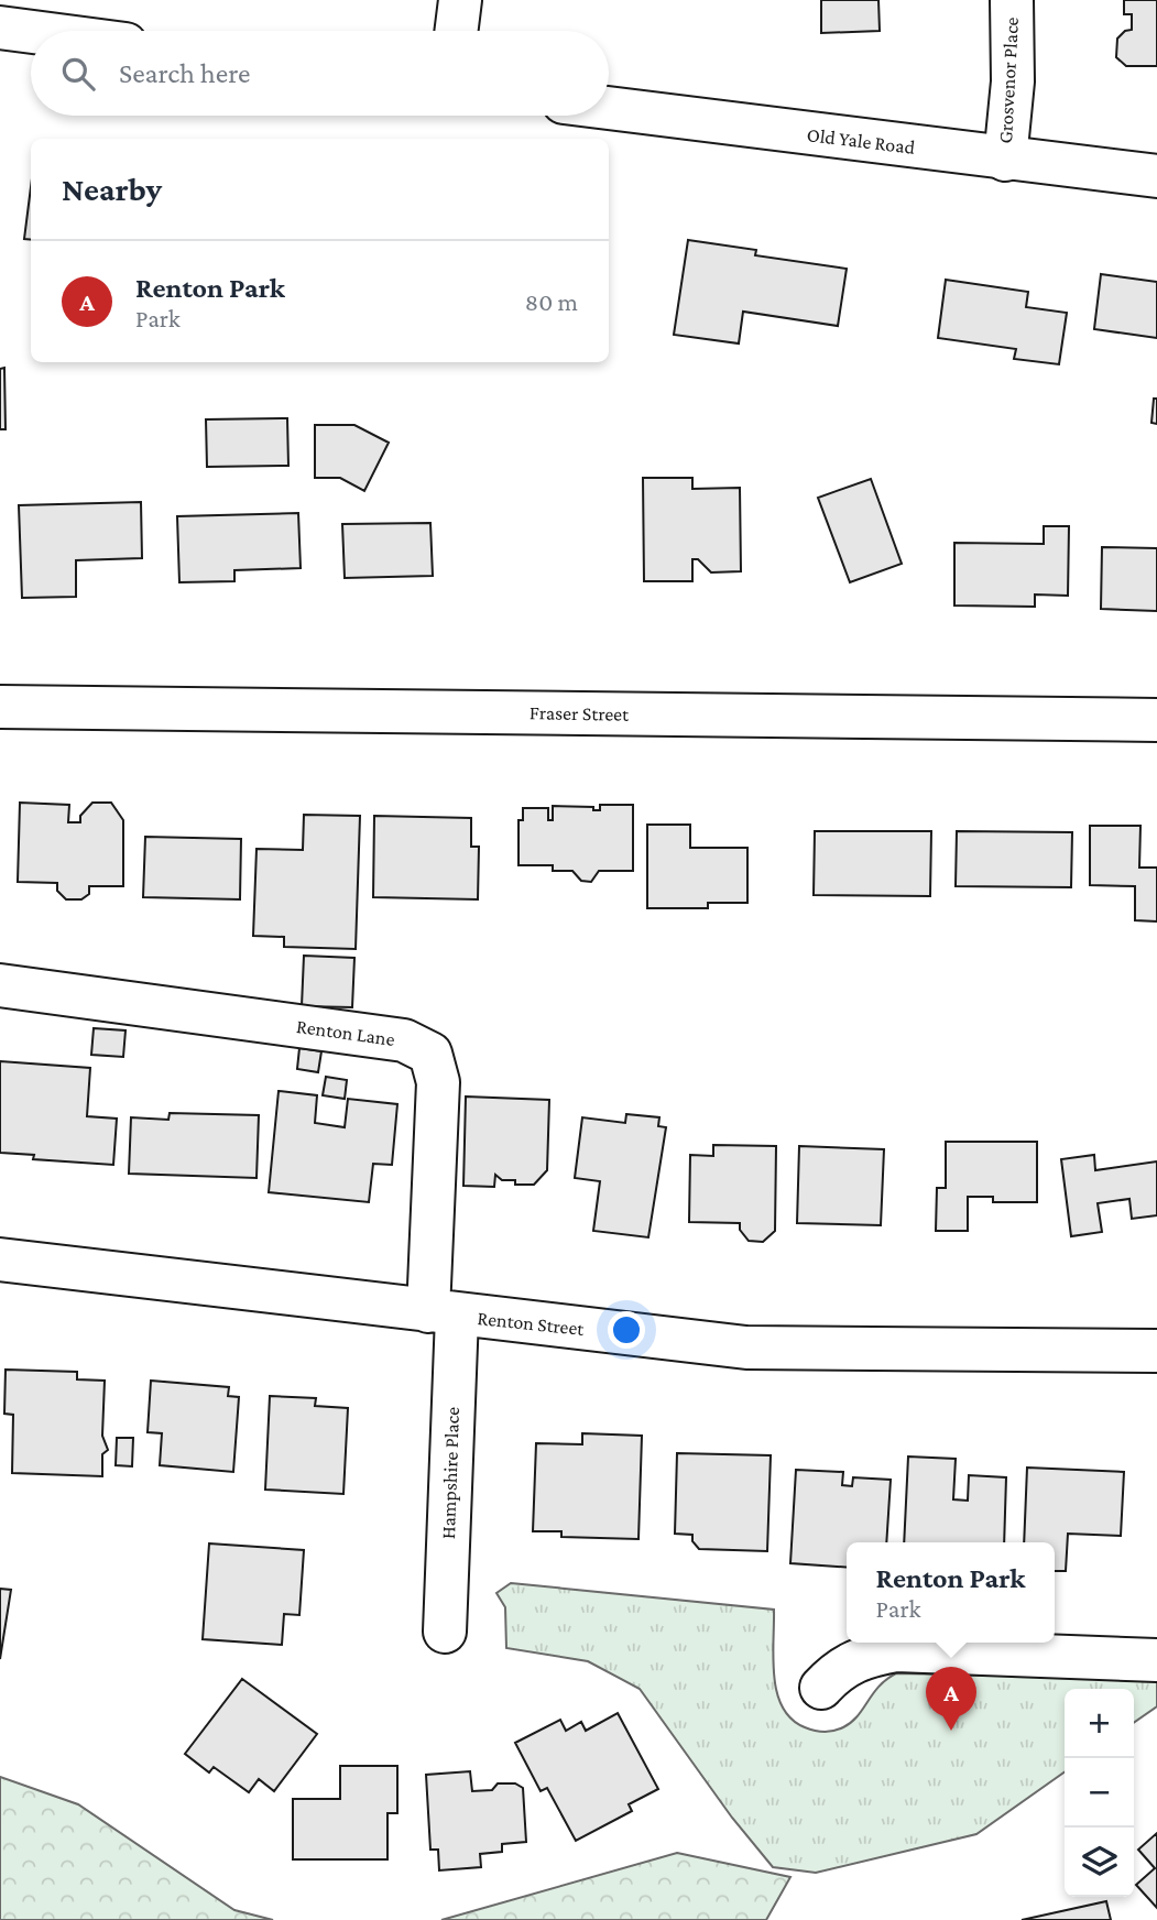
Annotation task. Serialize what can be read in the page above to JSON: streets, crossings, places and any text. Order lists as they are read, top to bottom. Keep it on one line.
{"streets":{"street":["Grosvenor Place","Old Yale Road","Fraser Street","Renton Lane","Renton Street","Hampshire Place"]},"crossings":[["Grosvenor Place","Old Yale Road"],["Renton Lane","Renton Street"],["Renton Lane","Hampshire Place"],["Renton Street","Hampshire Place"]],"page":{"search":"Search here","heading":"Nearby","list":[{"mark":"A","name":"Renton Park","note":"Park","value":"80 m"}],"popup":["Renton Park","Park"],"pins":"A","map_buttons":["+","−"]}}
